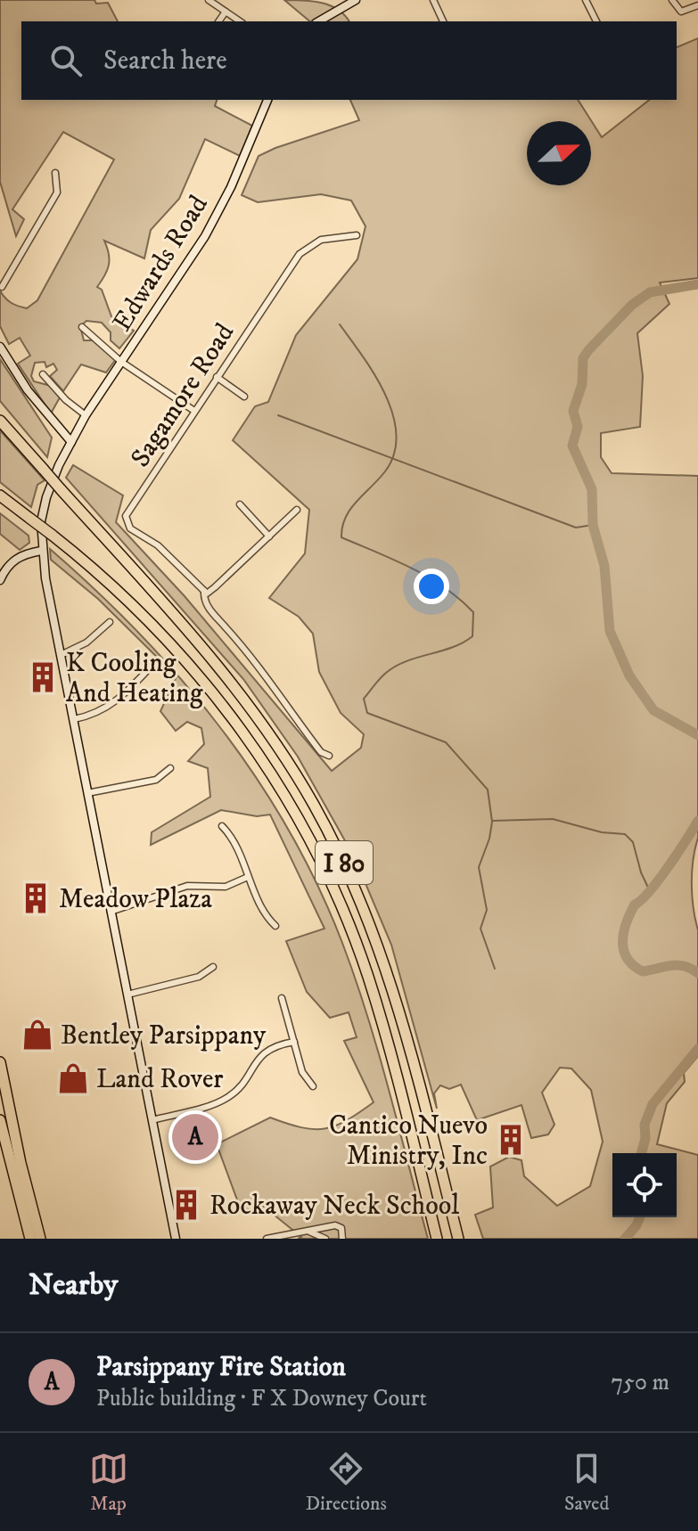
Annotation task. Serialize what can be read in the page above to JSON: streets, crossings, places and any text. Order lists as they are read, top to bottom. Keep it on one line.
{"streets":{"highway":["I 80"],"street":["Edwards Road","Sagamore Road"]},"places":{"building":["K Cooling And Heating","Meadow Plaza","Cantico Nuevo Ministry, Inc","Rockaway Neck School"],"shop":["Bentley Parsippany","Land Rover"]},"north":"right","page":{"search":"Search here","pins":"A","heading":"Nearby","list":[{"mark":"A","name":"Parsippany Fire Station","note":"Public building · F X Downey Court","value":"750 m"}],"nav":["Map","Directions","Saved"]}}
